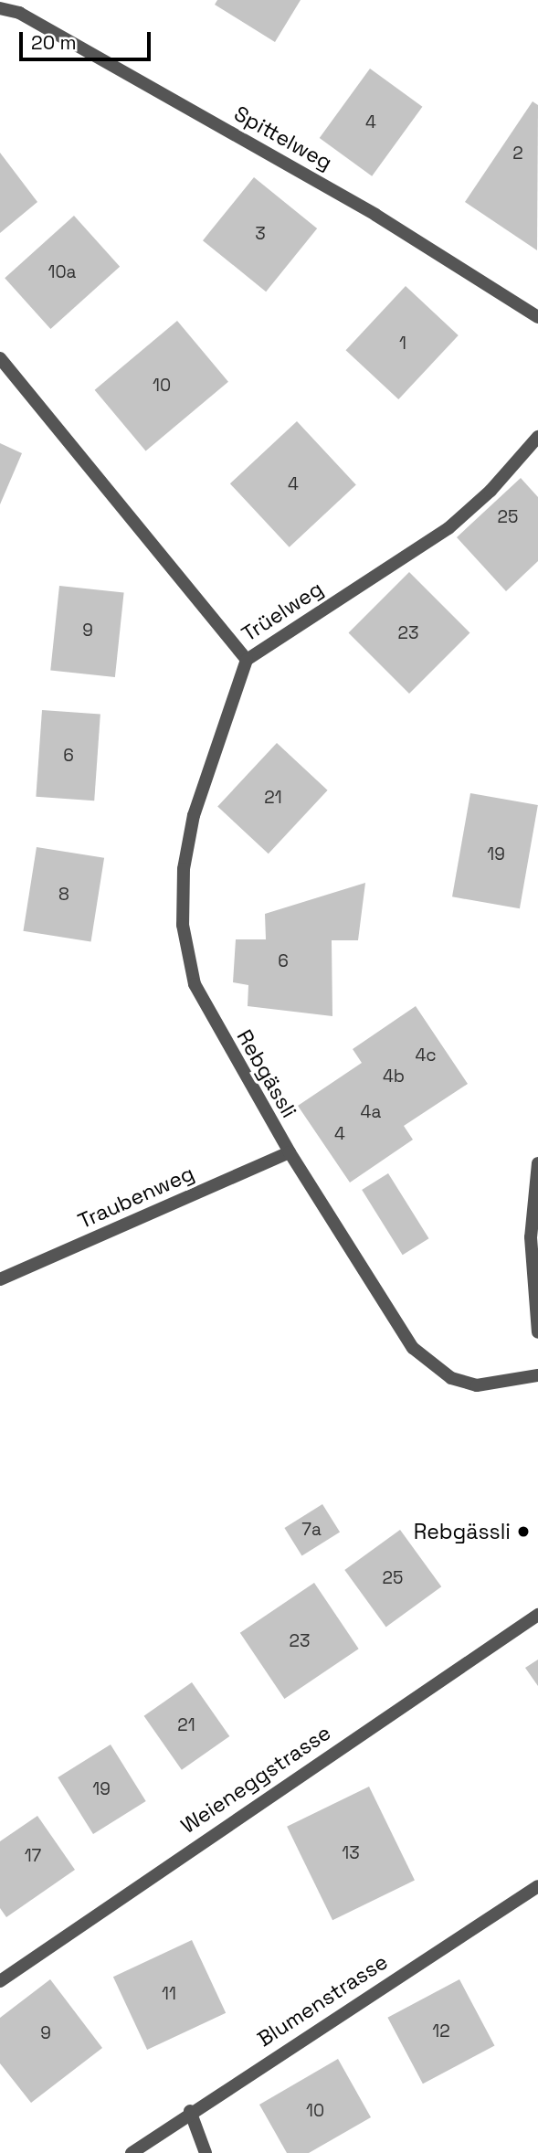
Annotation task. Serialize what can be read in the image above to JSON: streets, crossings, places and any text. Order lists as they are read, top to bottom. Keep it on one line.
{"streets":{"street":["Spittelweg","Trüelweg","Rebgässli","Traubenweg","Weieneggstrasse","Blumenstrasse"]},"crossings":[["Trüelweg","Rebgässli"],["Rebgässli","Traubenweg"]],"places":["Rebgässli"],"house_numbers":["4","2","3","10a","1","10","4","25","9","23","6","21","19","8","6","4c","4b","4a","4","7a","25","23","21","19","13","17","11","12","9","10"],"scale_bar":"20 m"}
